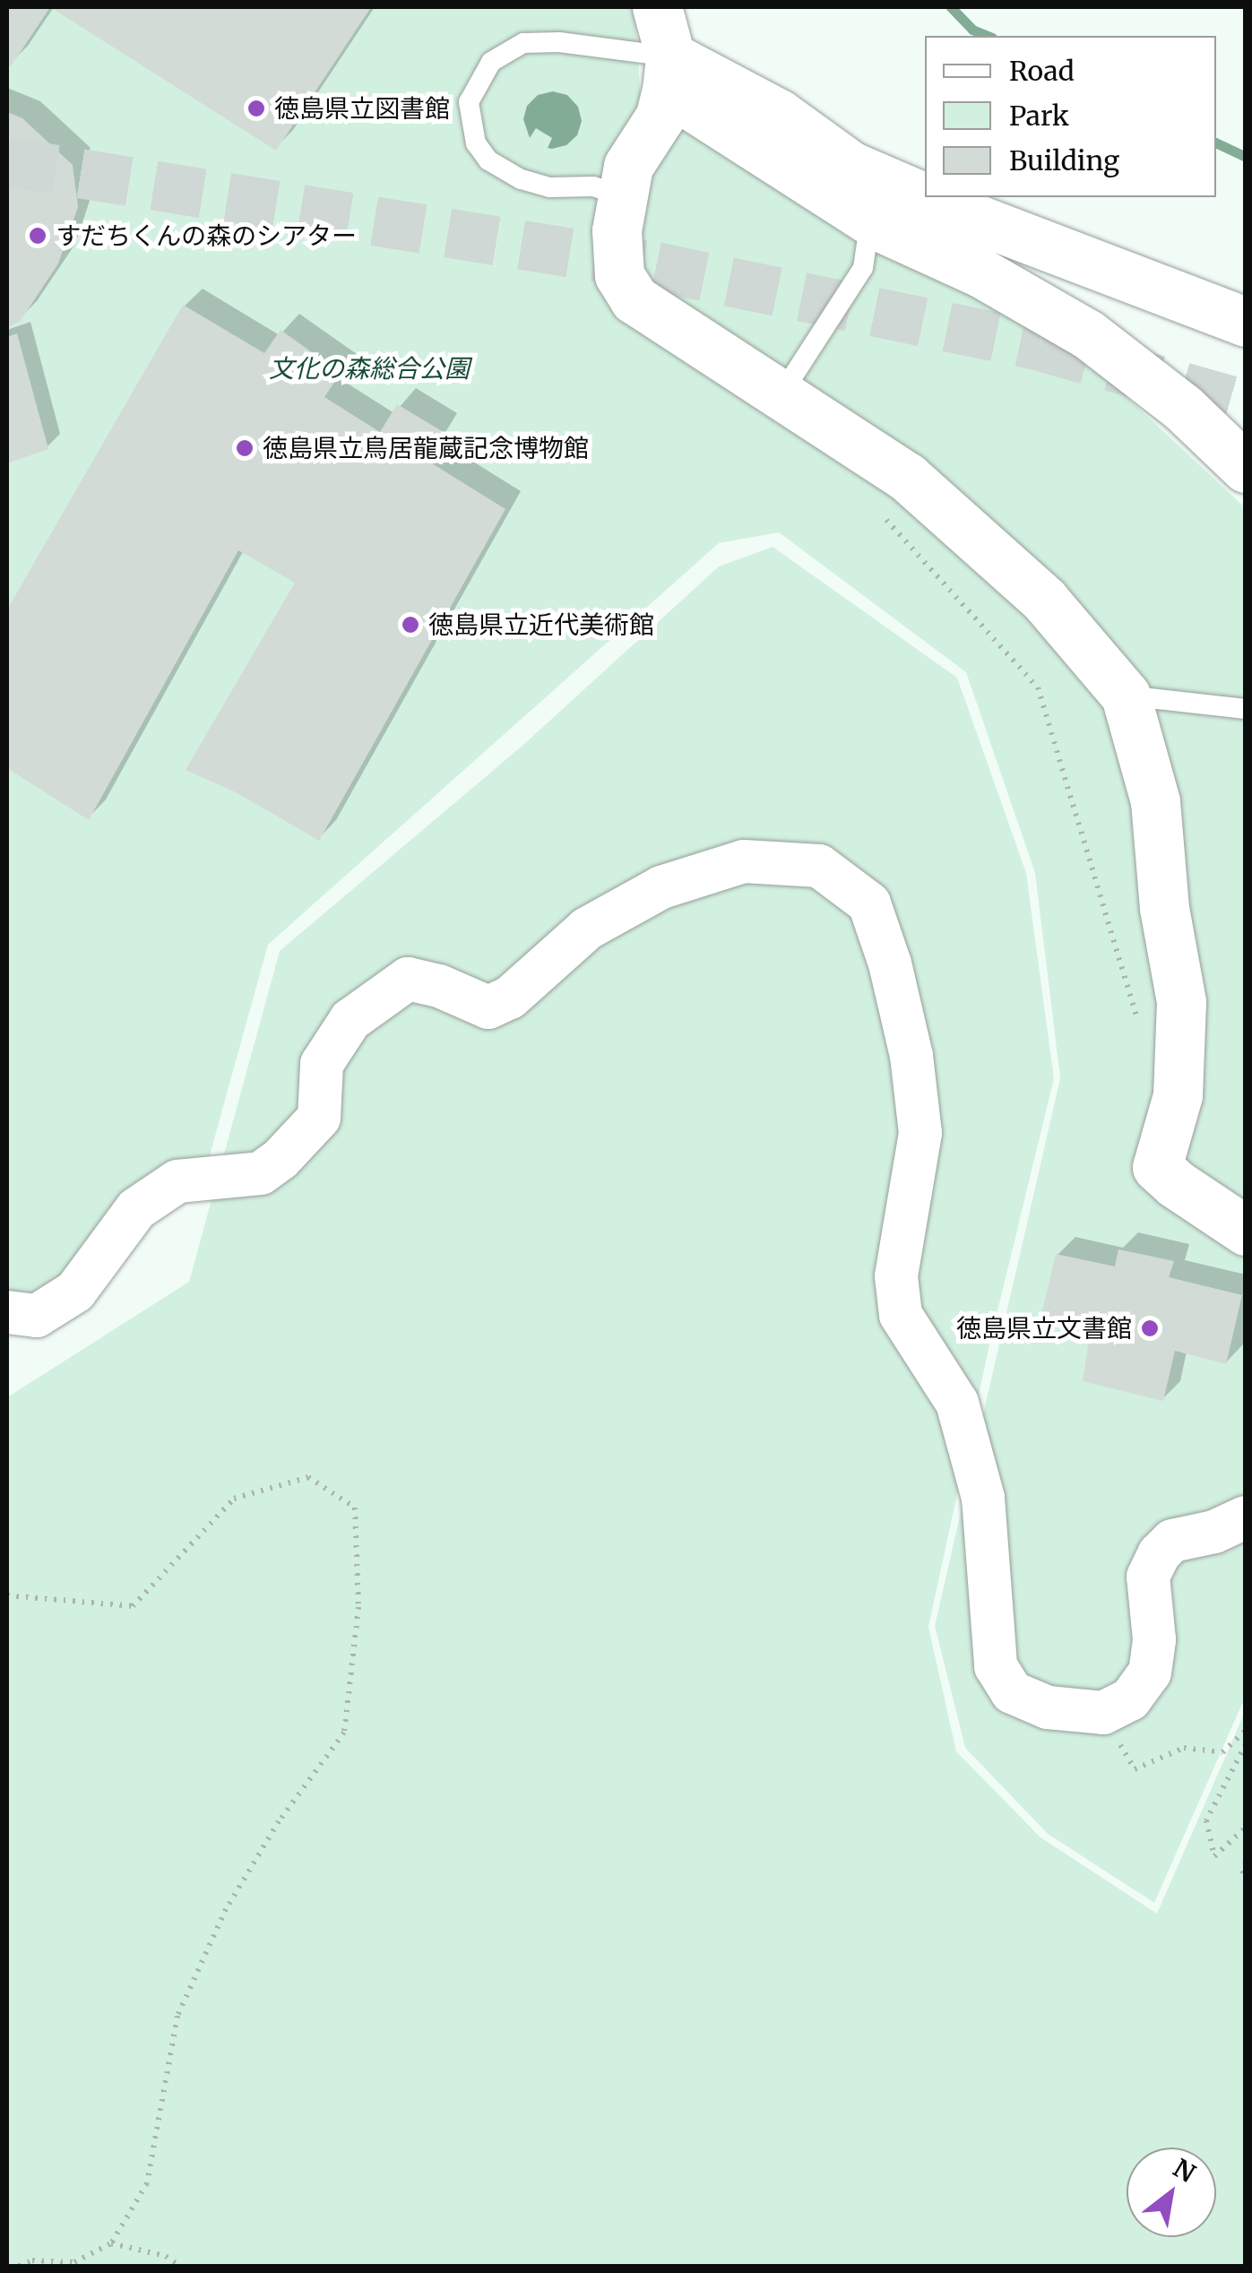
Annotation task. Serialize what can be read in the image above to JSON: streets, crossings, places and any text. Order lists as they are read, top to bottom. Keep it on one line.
{"parks":["文化の森総合公園"],"places":["徳島県立図書館","すだちくんの森のシアター","徳島県立鳥居龍蔵記念博物館","徳島県立近代美術館","徳島県立文書館"],"legend":["Road","Park","Building"],"north":"top right"}
